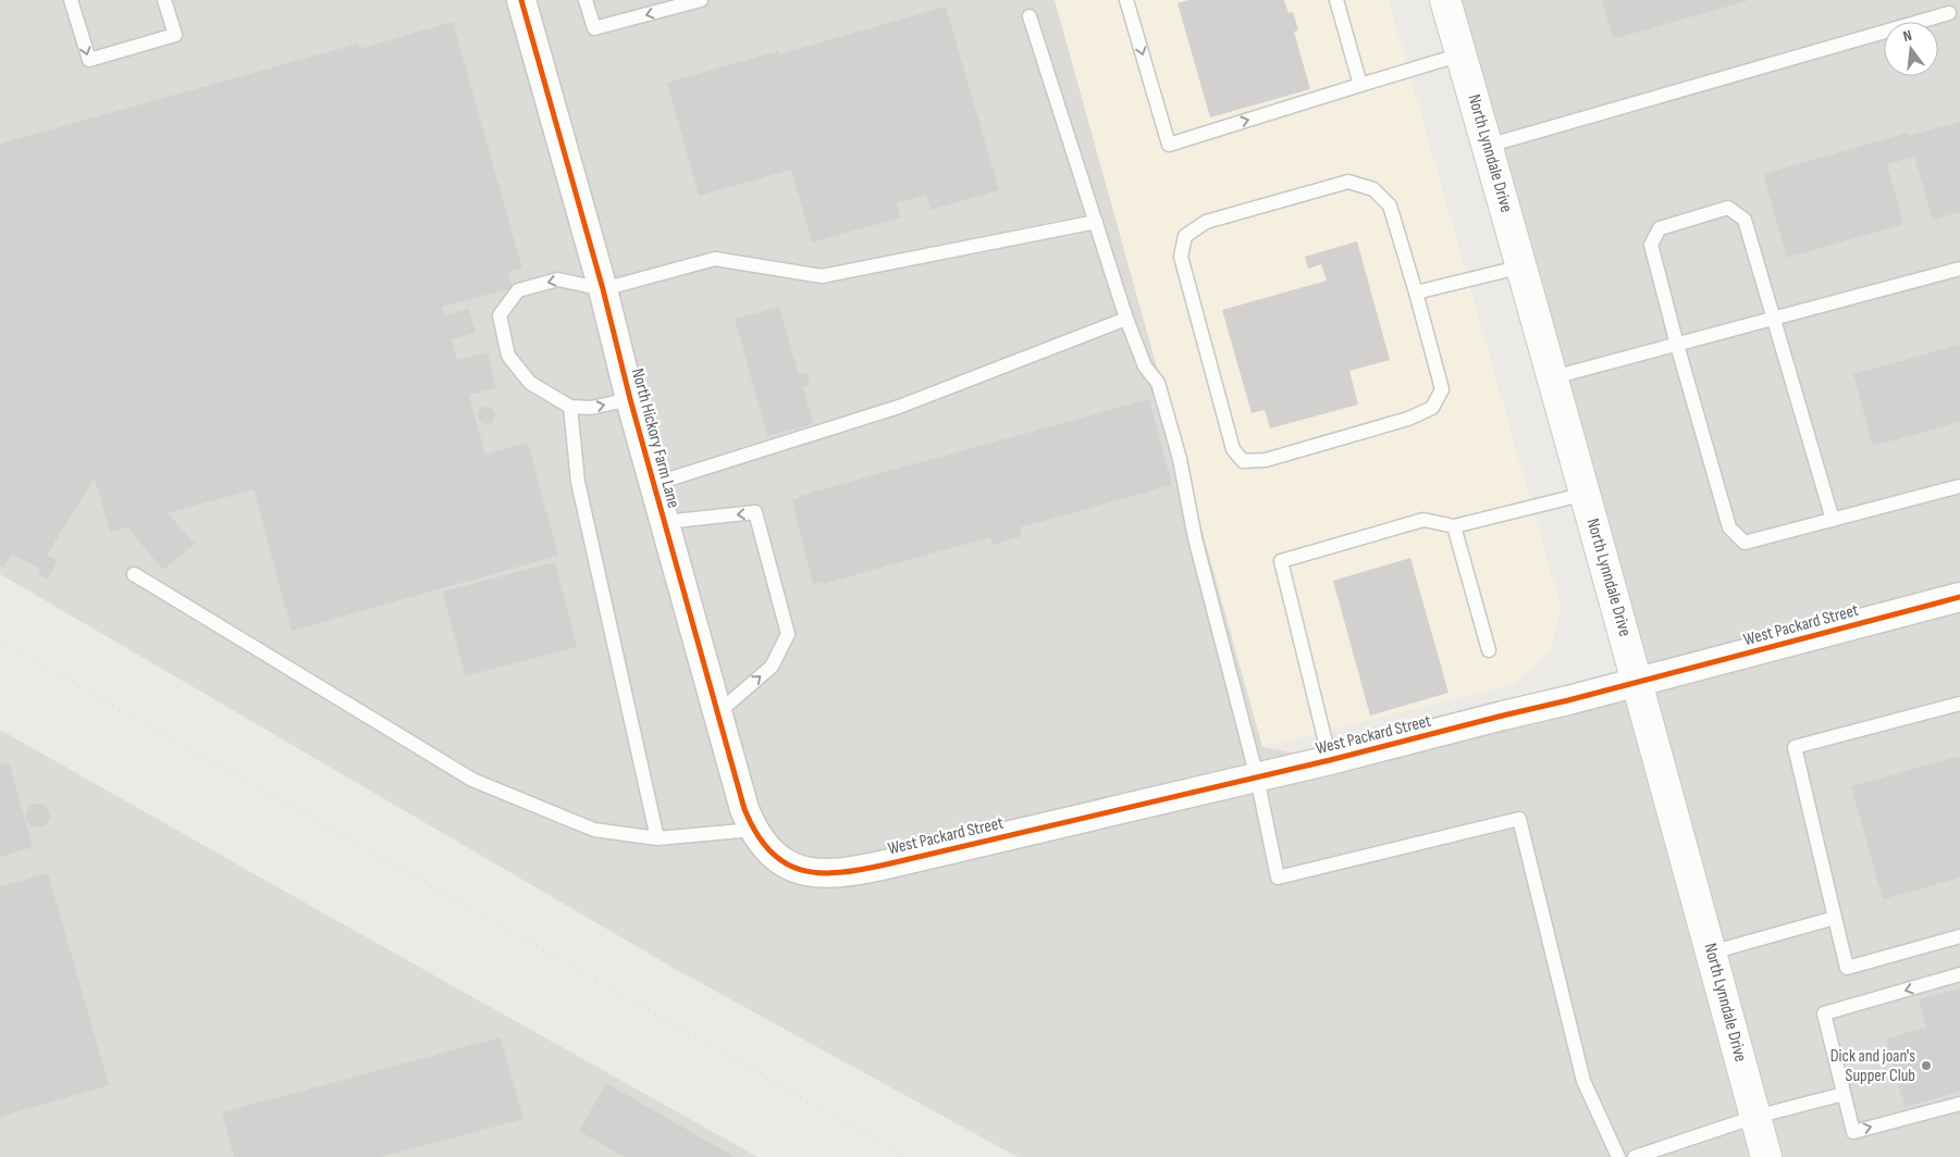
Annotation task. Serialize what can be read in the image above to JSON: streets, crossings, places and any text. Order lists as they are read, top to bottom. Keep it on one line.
{"streets":{"main road":["North Lynndale Drive"],"street":["North Hickory Farm Lane","West Packard Street"]},"crossings":[["North Lynndale Drive","West Packard Street"],["North Hickory Farm Lane","West Packard Street"]],"places":["Dick and joan's Supper Club"],"north":"top"}
